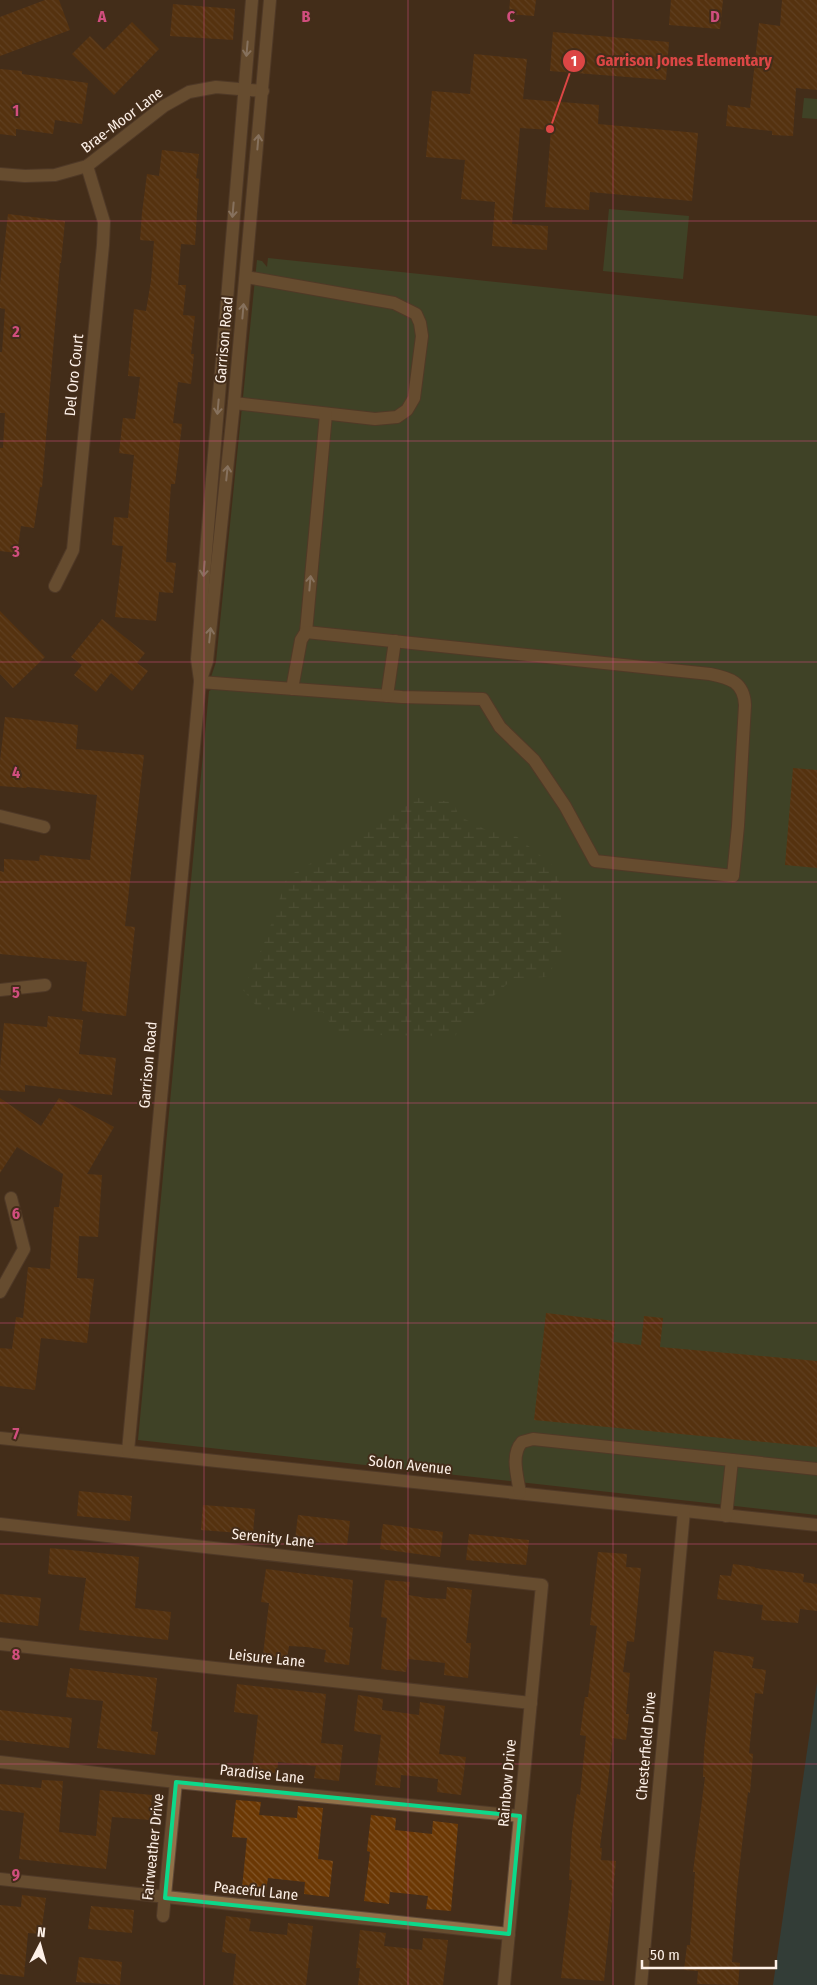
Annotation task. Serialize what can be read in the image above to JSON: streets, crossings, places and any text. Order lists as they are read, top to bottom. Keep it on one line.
{"streets":{"street":["Brae-Moor Lane","Garrison Road","Del Oro Court","Solon Avenue","Serenity Lane","Leisure Lane","Chesterfield Drive","Paradise Lane","Rainbow Drive","Fairweather Drive","Peaceful Lane"]},"crossings":[["Brae-Moor Lane","Garrison Road"],["Brae-Moor Lane","Del Oro Court"],["Garrison Road","Solon Avenue"],["Solon Avenue","Chesterfield Drive"],["Serenity Lane","Rainbow Drive"],["Leisure Lane","Rainbow Drive"],["Paradise Lane","Rainbow Drive"],["Paradise Lane","Fairweather Drive"],["Rainbow Drive","Peaceful Lane"],["Fairweather Drive","Peaceful Lane"]],"places":["Garrison Jones Elementary"],"scale_bar":"50 m","north":"top","grid":{"columns":["A","B","C","D"],"rows":["1","2","3","4","5","6","7","8","9"]}}
